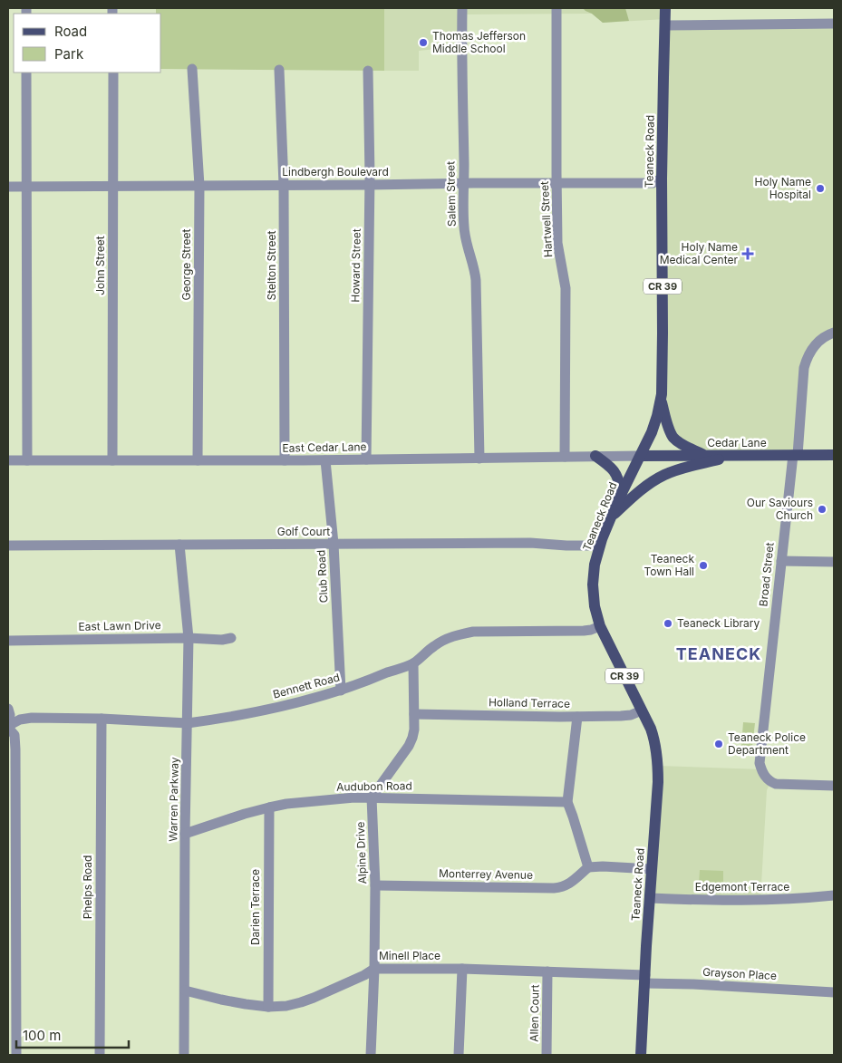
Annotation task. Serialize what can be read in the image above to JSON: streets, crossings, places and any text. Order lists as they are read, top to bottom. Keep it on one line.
{"streets":{"main road":["Teaneck Road","CR 39","Cedar Lane"],"street":["Lindbergh Boulevard","Salem Street","Hartwell Street","George Street","John Street","Stelton Street","Howard Street","East Cedar Lane","Golf Court","Broad Street","Club Road","East Lawn Drive","Bennett Road","Holland Terrace","Audubon Road","Warren Parkway","Alpine Drive","Monterrey Avenue","Phelps Road","Edgemont Terrace","Darien Terrace","Minell Place","Grayson Place","Allen Court"]},"crossings":[["Teaneck Road","Lindbergh Boulevard"],["Teaneck Road","Cedar Lane"],["Teaneck Road","East Cedar Lane"],["Teaneck Road","Golf Court"],["Teaneck Road","Bennett Road"],["Teaneck Road","Holland Terrace"],["Teaneck Road","Edgemont Terrace"],["Teaneck Road","Minell Place"],["Teaneck Road","Grayson Place"],["Lindbergh Boulevard","Salem Street"],["Lindbergh Boulevard","Hartwell Street"],["Lindbergh Boulevard","George Street"],["Lindbergh Boulevard","John Street"],["Lindbergh Boulevard","Stelton Street"],["Lindbergh Boulevard","Howard Street"],["Salem Street","East Cedar Lane"],["Hartwell Street","East Cedar Lane"],["George Street","East Cedar Lane"],["John Street","East Cedar Lane"],["Stelton Street","East Cedar Lane"],["Howard Street","East Cedar Lane"],["Cedar Lane","East Cedar Lane"],["Cedar Lane","Broad Street"],["East Cedar Lane","Club Road"],["Golf Court","Club Road"],["Golf Court","Warren Parkway"],["Club Road","Bennett Road"],["East Lawn Drive","Warren Parkway"],["Bennett Road","Warren Parkway"],["Bennett Road","Phelps Road"],["Audubon Road","Warren Parkway"],["Audubon Road","Alpine Drive"],["Audubon Road","Darien Terrace"],["Warren Parkway","Minell Place"],["Alpine Drive","Monterrey Avenue"],["Alpine Drive","Minell Place"],["Darien Terrace","Minell Place"],["Minell Place","Grayson Place"],["Minell Place","Allen Court"]],"districts":["TEANECK"],"places":{"other":["Thomas Jefferson Middle School","Holy Name Hospital","Our Saviours Church","Teaneck Town Hall","Teaneck Library","Teaneck Police Department"],"health":["Holy Name Medical Center"]},"legend":["Road","Park"],"scale_bar":"100 m"}
